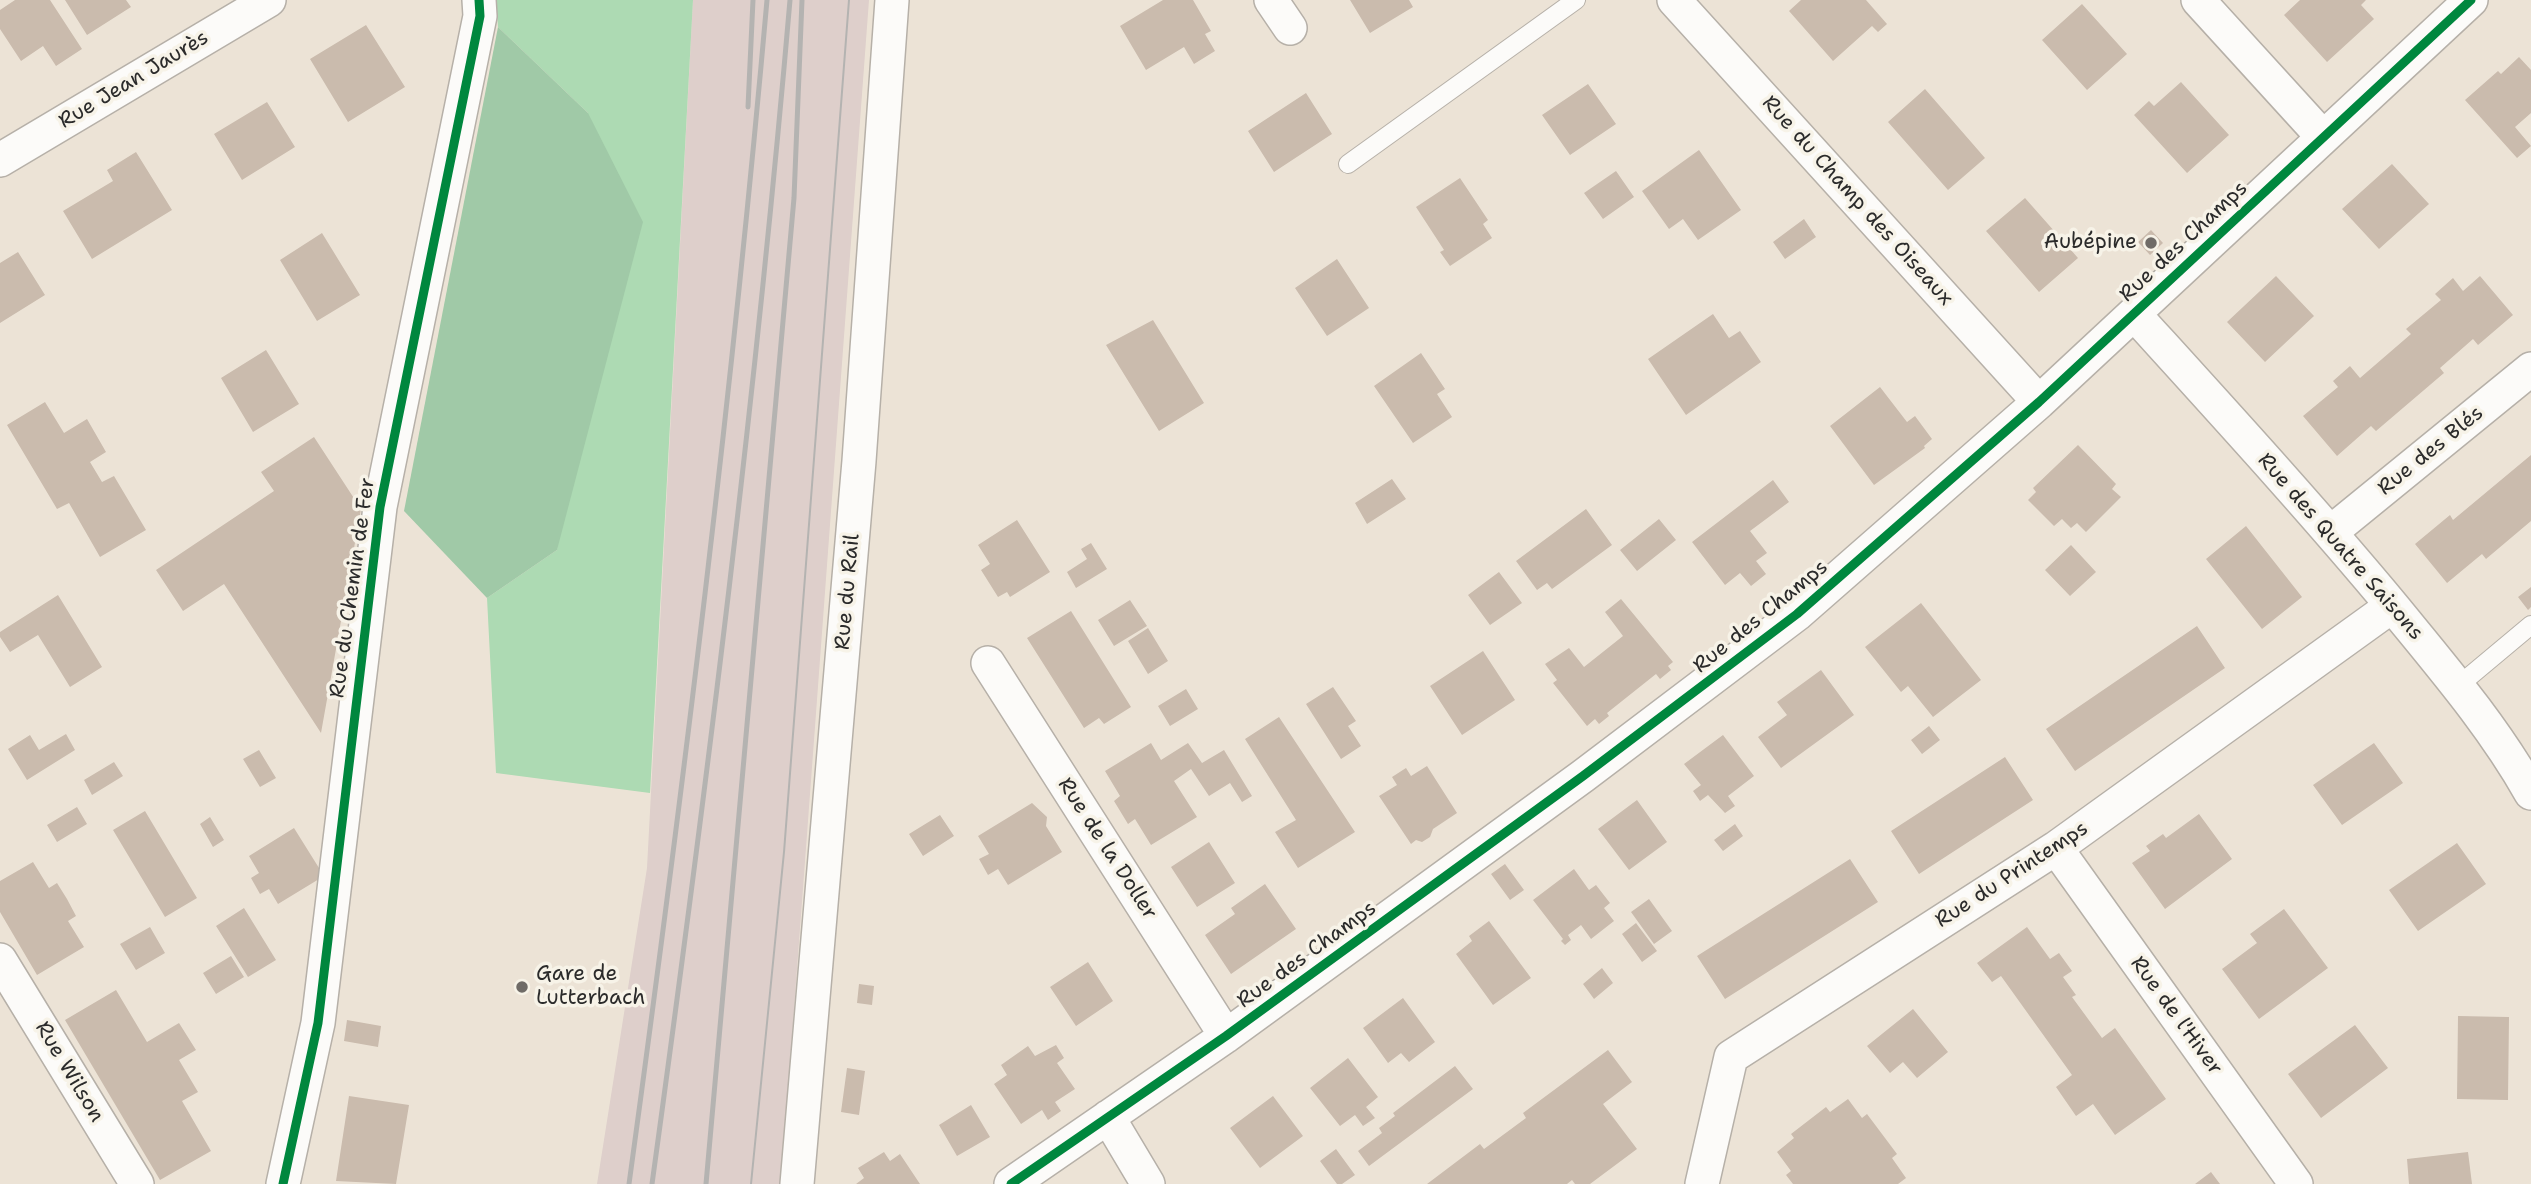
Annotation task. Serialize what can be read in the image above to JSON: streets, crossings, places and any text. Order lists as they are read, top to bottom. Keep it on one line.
{"streets":{"street":["Rue Jean Jaurès","Rue du Champ des Oiseaux","Rue des Champs","Rue des Blés","Rue des Quatre Saisons","Rue du Chemin de Fer","Rue du Rail","Rue de la Doller","Rue du Printemps","Rue de l'Hiver","Rue Wilson"]},"crossings":[["Rue du Champ des Oiseaux","Rue des Champs"],["Rue des Champs","Rue des Quatre Saisons"],["Rue des Champs","Rue de la Doller"],["Rue des Blés","Rue des Quatre Saisons"],["Rue des Quatre Saisons","Rue du Printemps"],["Rue du Printemps","Rue de l'Hiver"]],"places":["Aubépine","Gare de Lutterbach"]}
